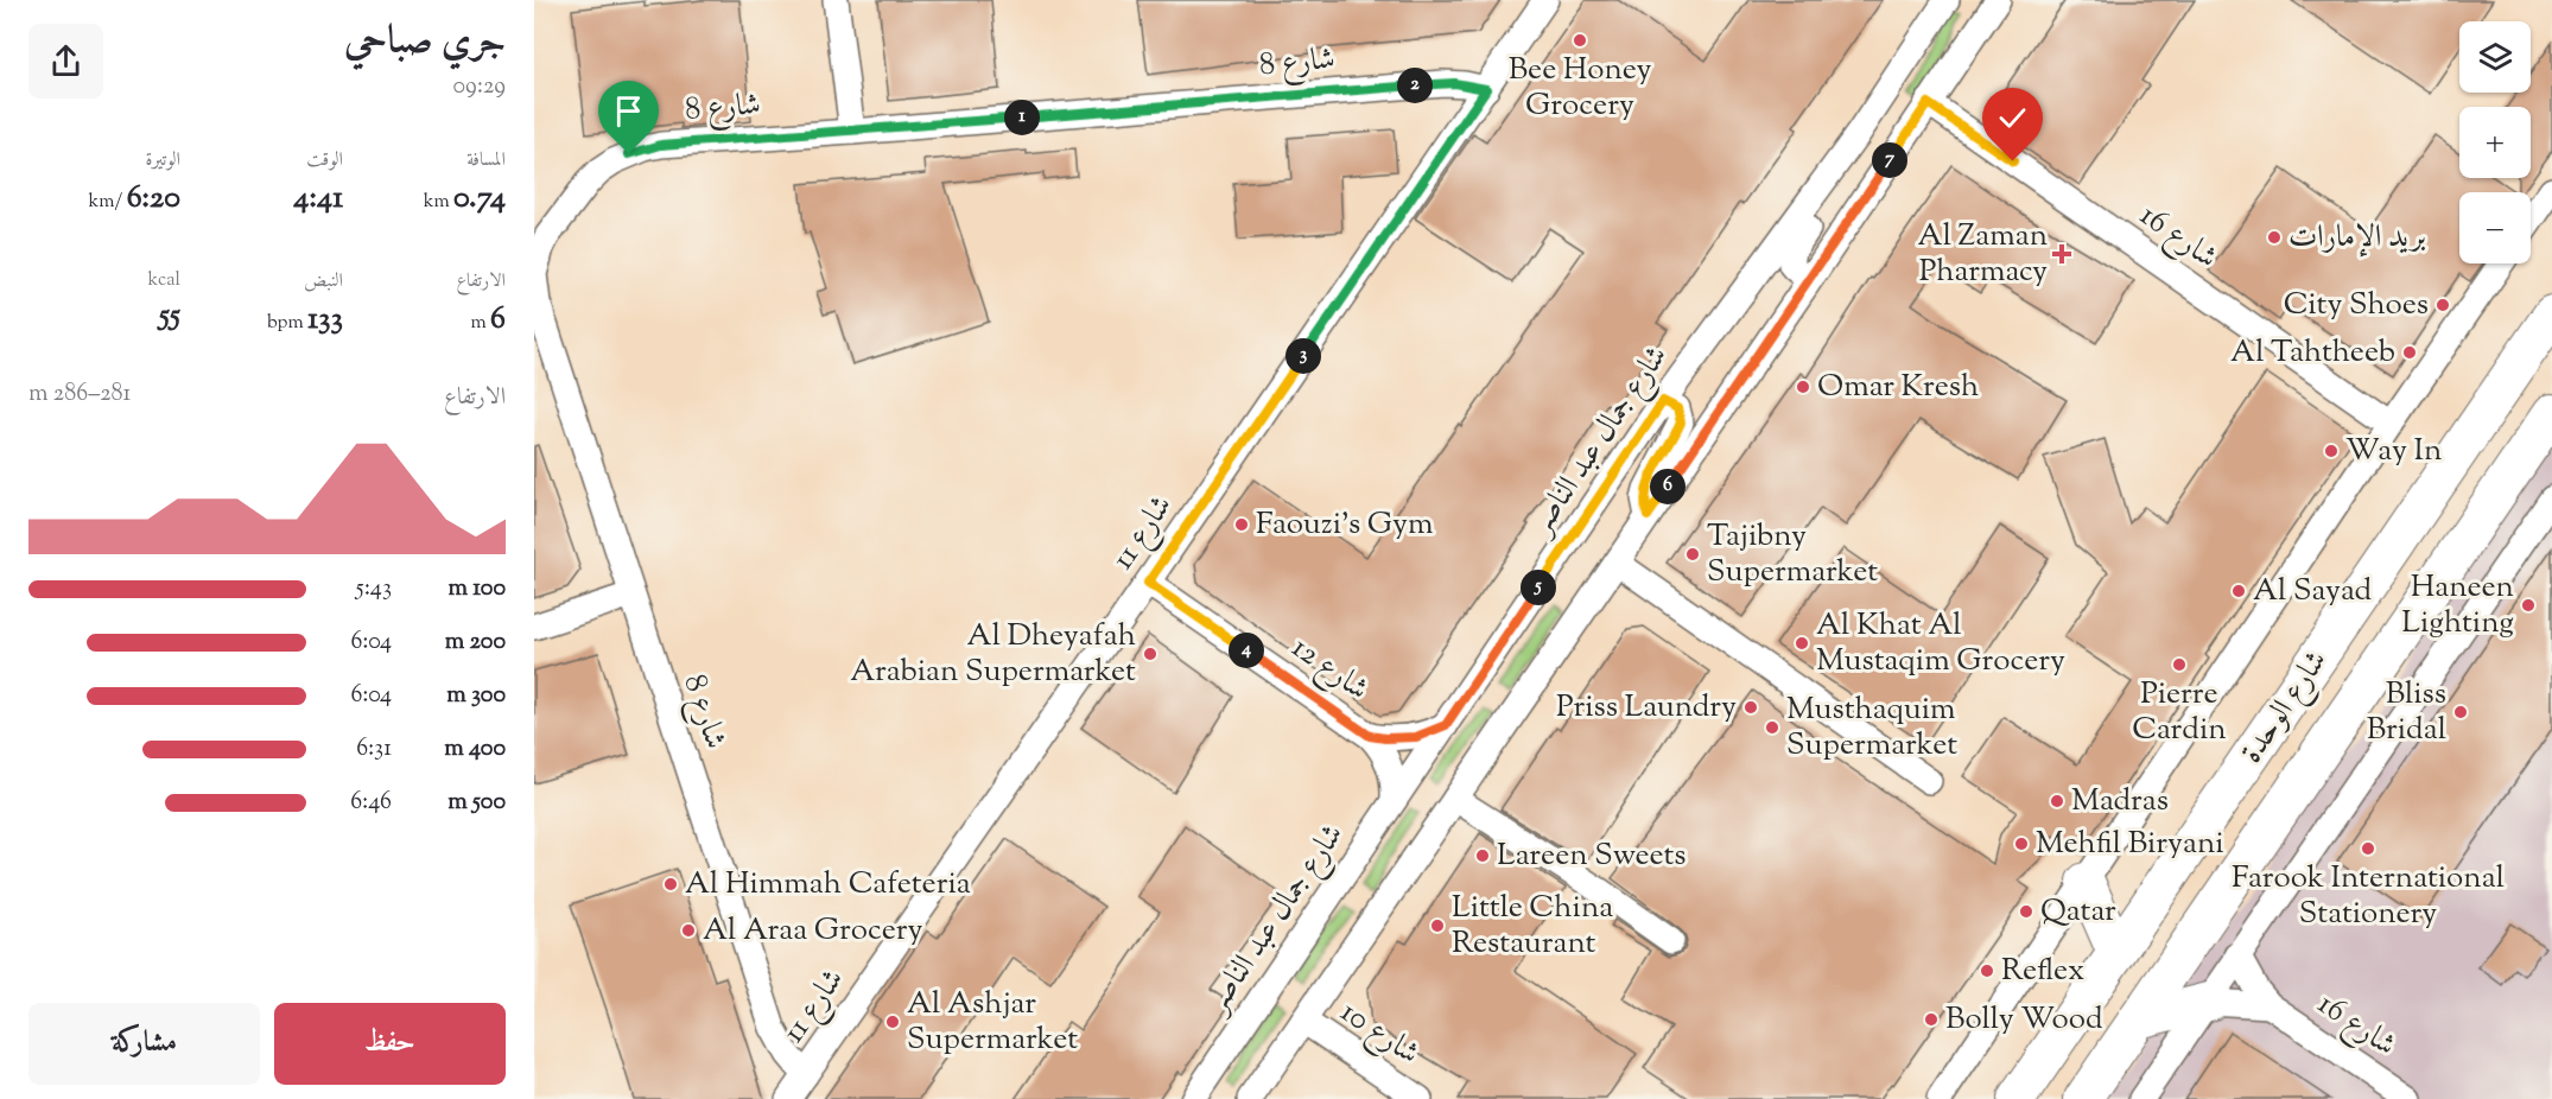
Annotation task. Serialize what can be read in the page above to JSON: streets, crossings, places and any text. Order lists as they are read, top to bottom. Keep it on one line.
{"streets":{"highway":["شارع الوحدة"],"street":["شارع 8","شارع 16","شارع جمال عبد الناصر","شارع 11","شارع 12","شارع 10"]},"crossings":[["شارع 8","شارع 11"],["شارع جمال عبد الناصر","شارع 12"],["شارع 11","شارع 12"]],"places":{"other":["Bee Honey Grocery","بريد الإمارات","City Shoes","Al Tahtheeb","Omar Kresh","Way In","Faouzi's Gym","Tajibny Supermarket","Al Sayad","Haneen Lighting","Al Khat Al Mustaqim Grocery","Al Dheyafah Arabian Supermarket","Pierre Cardin","Priss Laundry","Bliss Bridal","Musthaquim Supermarket","Madras","Mehfil Biryani","Farook International Stationery","Lareen Sweets","Al Himmah Cafeteria","Qatar","Little China Restaurant","Al Araa Grocery","Reflex","Bolly Wood","Al Ashjar Supermarket"],"health":["Al Zaman Pharmacy"]},"page":{"heading":["جري صباحي","09:29"],"map_buttons":["+","−"],"pins":["2","1","7","3","6","5","4"],"stats":[["المسافة","0.74 km"],["الوقت","4:41"],["الوتيرة","6:20 /km"],["الارتفاع","6 m"],["النبض","133 bpm"],["kcal","55"]],"chart":["الارتفاع","281–286 m"],"list":[{"name":"100 m","note":"5:43"},{"name":"200 m","note":"6:04"},{"name":"300 m","note":"6:04"},{"name":"400 m","note":"6:31"},{"name":"500 m","note":"6:46"}],"buttons":["حفظ","مشاركة"]}}
